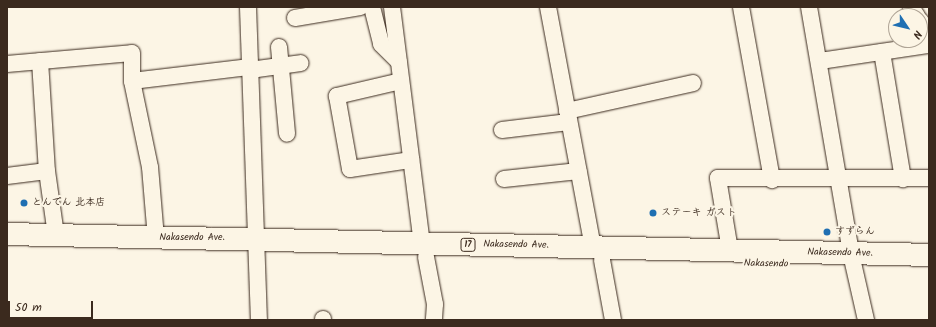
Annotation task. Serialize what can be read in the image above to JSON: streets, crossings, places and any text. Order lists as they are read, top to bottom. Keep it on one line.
{"streets":{"highway":["Nakasendo Ave.","17","Nakasendo"]},"crossings":[["Nakasendo Ave.","Nakasendo"]],"places":["とんでん 北本店","ステーキ ガスト","すずらん"],"scale_bar":"50 m","north":"bottom right"}
